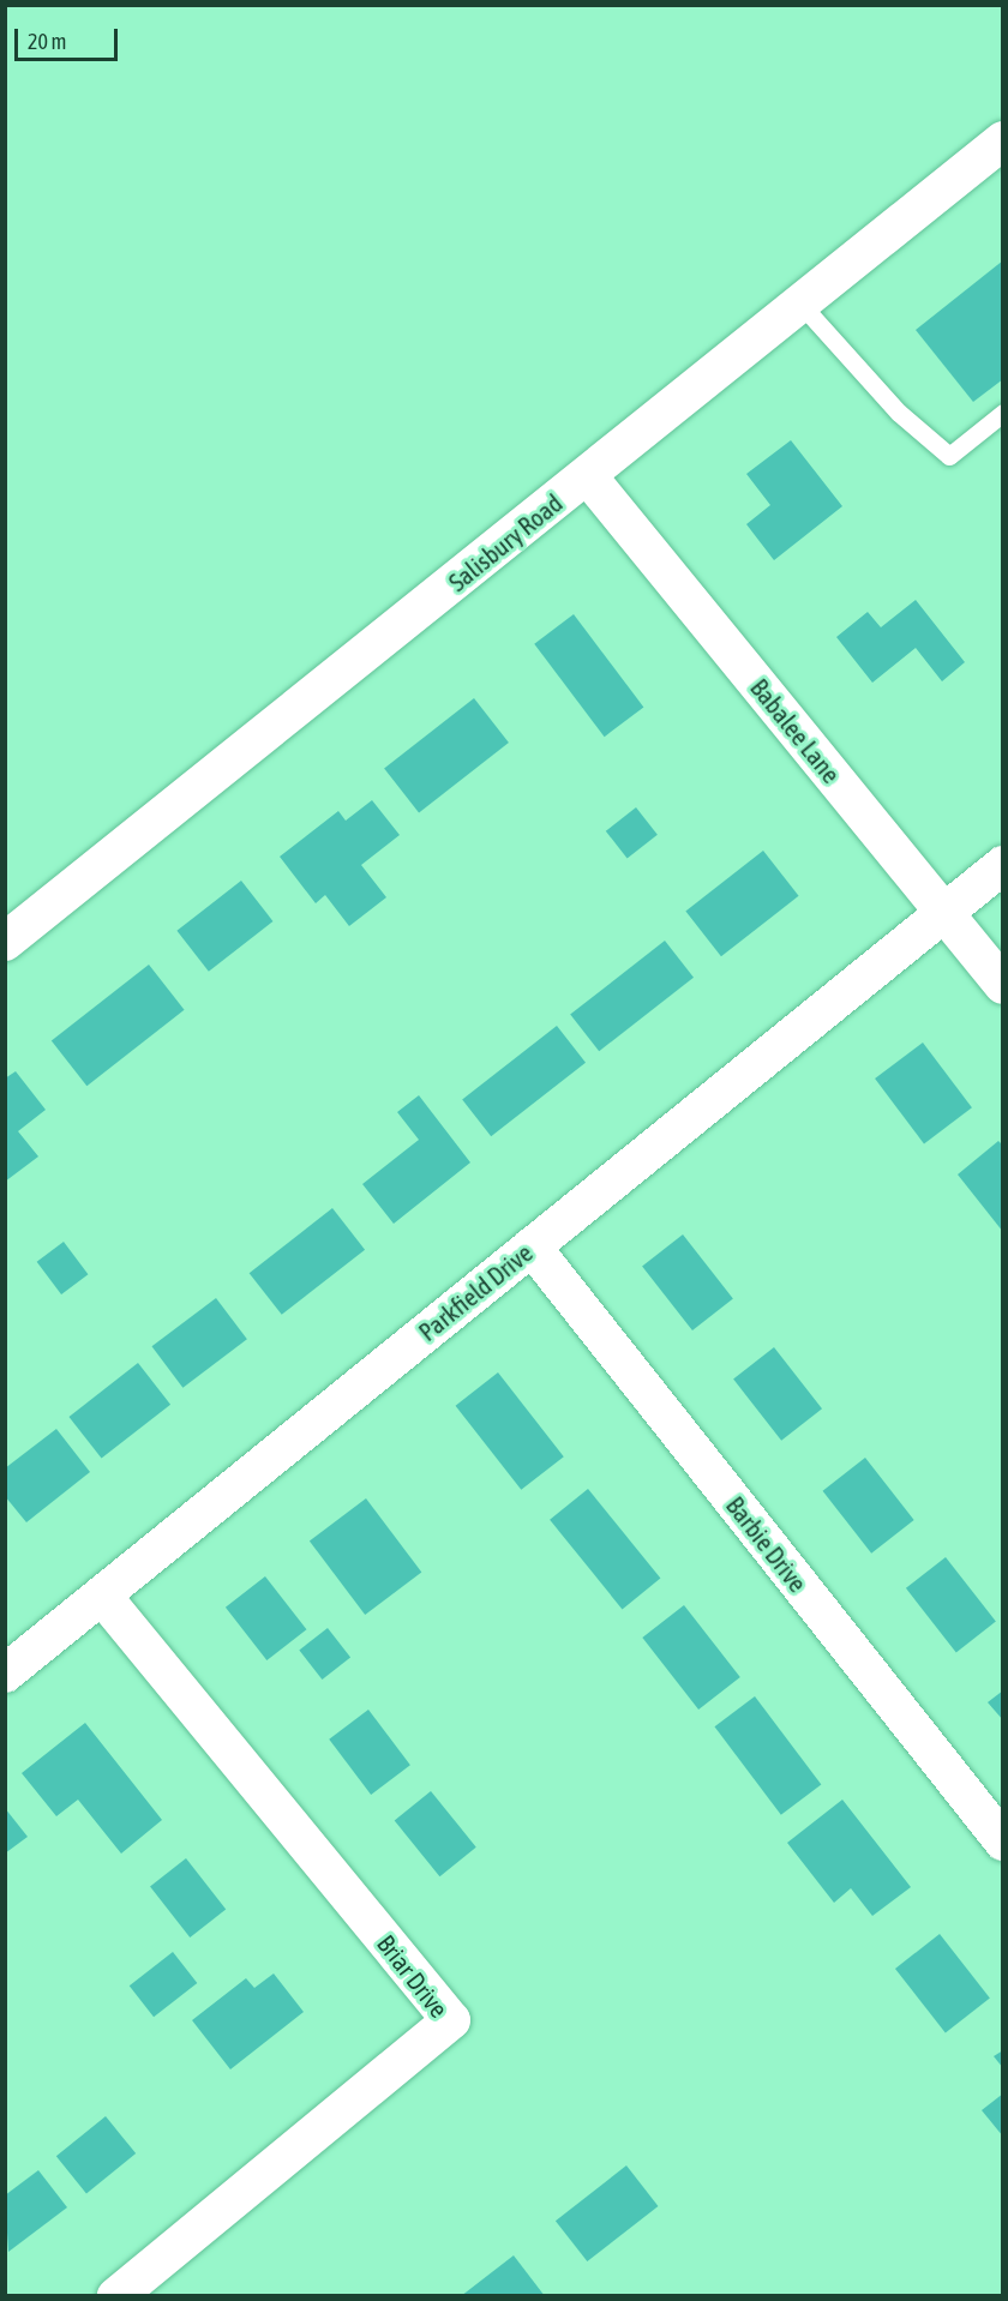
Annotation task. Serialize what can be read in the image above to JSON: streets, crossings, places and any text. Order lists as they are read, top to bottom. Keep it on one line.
{"streets":{"street":["Salisbury Road","Babalee Lane","Parkfield Drive","Barbie Drive","Briar Drive"]},"crossings":[["Salisbury Road","Babalee Lane"],["Babalee Lane","Parkfield Drive"],["Parkfield Drive","Barbie Drive"],["Parkfield Drive","Briar Drive"]],"scale_bar":"20 m"}
